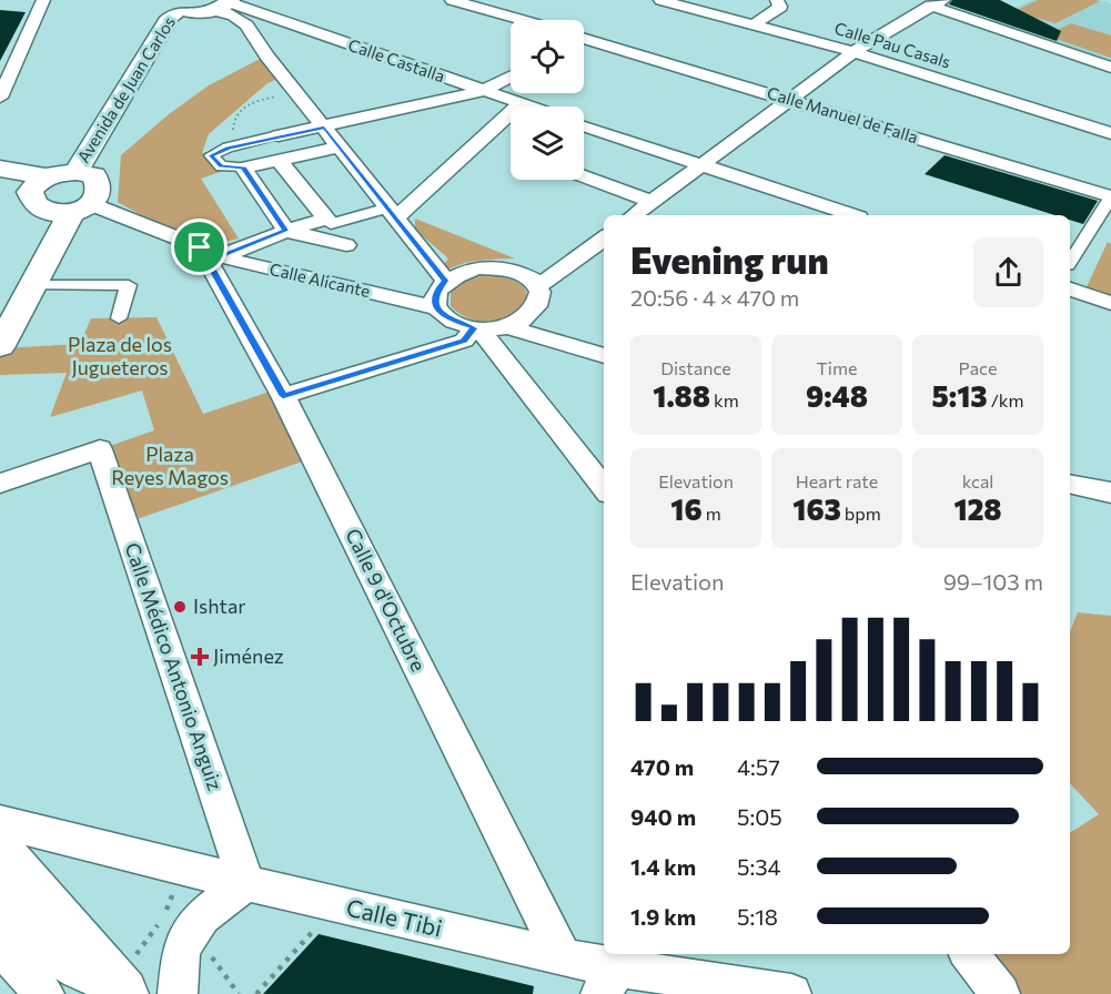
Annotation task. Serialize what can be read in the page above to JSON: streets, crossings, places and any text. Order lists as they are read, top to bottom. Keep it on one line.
{"streets":{"main road":["Avenida de Juan Carlos"],"street":["Calle Pau Casals","Calle Castalla","Calle Manuel de Falla","Calle Alicante","Calle 9 d'Octubre","Calle Médico Antonio Anguiz","Calle Tibi"]},"crossings":[["Calle Castalla","Avenida de Juan Carlos"],["Calle Alicante","Calle 9 d'Octubre"],["Calle 9 d'Octubre","Calle Tibi"],["Calle Médico Antonio Anguiz","Calle Tibi"]],"parks":["Plaza de los Jugueteros","Plaza Reyes Magos"],"places":{"other":["Ishtar"],"health":["Jiménez"]},"page":{"heading":["Evening run","20:56 · 4 × 470 m"],"stats":[["Distance","1.88 km"],["Time","9:48"],["Pace","5:13 /km"],["Elevation","16 m"],["Heart rate","163 bpm"],["kcal","128"]],"chart":["Elevation","99–103 m"],"list":[{"name":"470 m","note":"4:57"},{"name":"940 m","note":"5:05"},{"name":"1.4 km","note":"5:34"},{"name":"1.9 km","note":"5:18"}]}}
